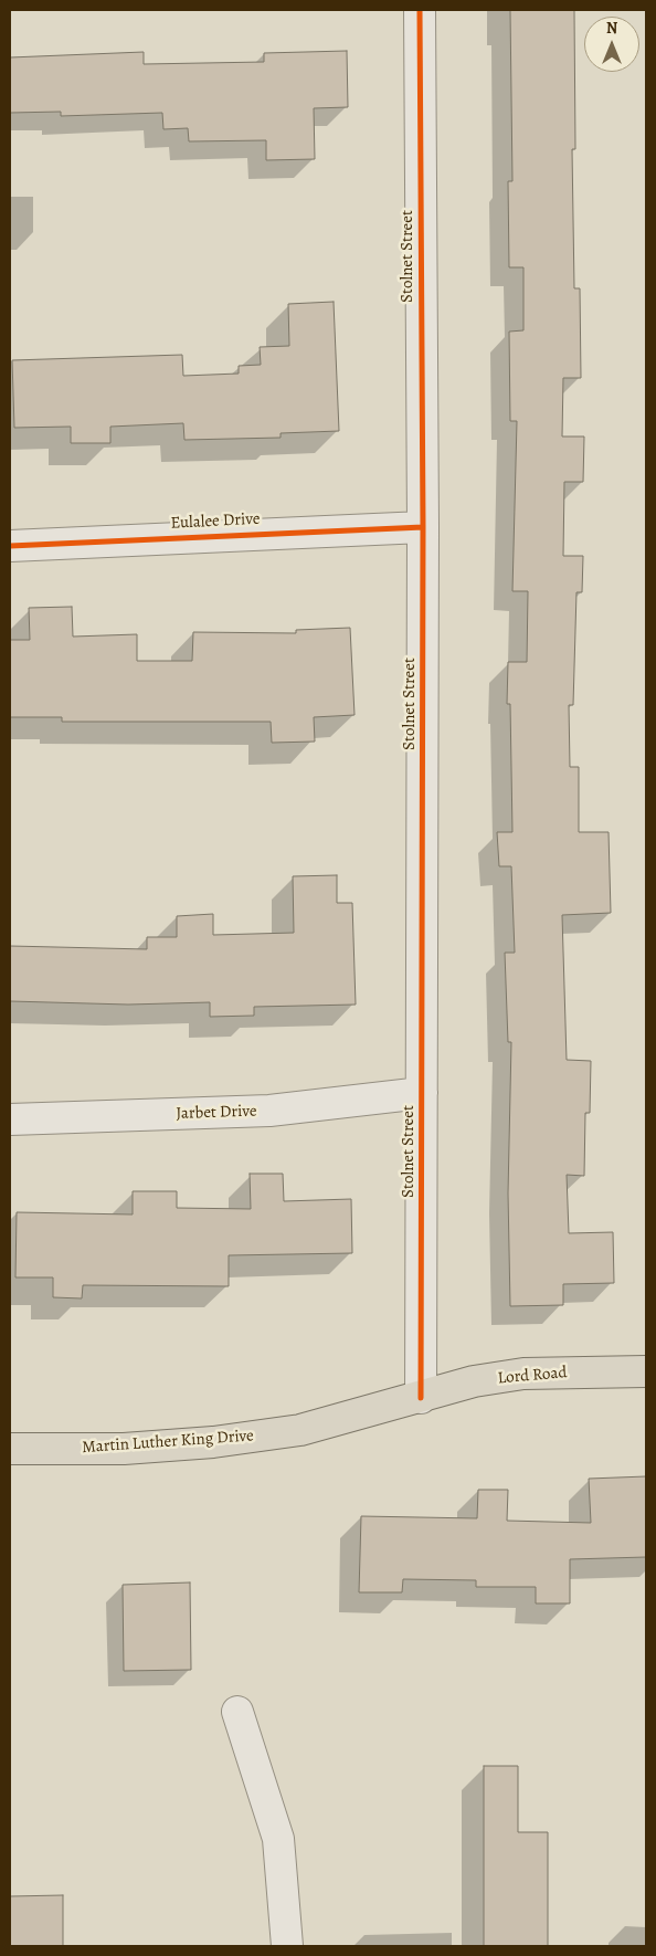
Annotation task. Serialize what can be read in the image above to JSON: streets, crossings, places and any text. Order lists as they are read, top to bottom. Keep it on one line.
{"streets":{"main road":["Lord Road","Martin Luther King Drive"],"street":["Stolnet Street","Eulalee Drive","Jarbet Drive"]},"crossings":[["Stolnet Street","Eulalee Drive"],["Stolnet Street","Jarbet Drive"],["Stolnet Street","Lord Road"],["Stolnet Street","Martin Luther King Drive"],["Lord Road","Martin Luther King Drive"]],"north":"top"}
